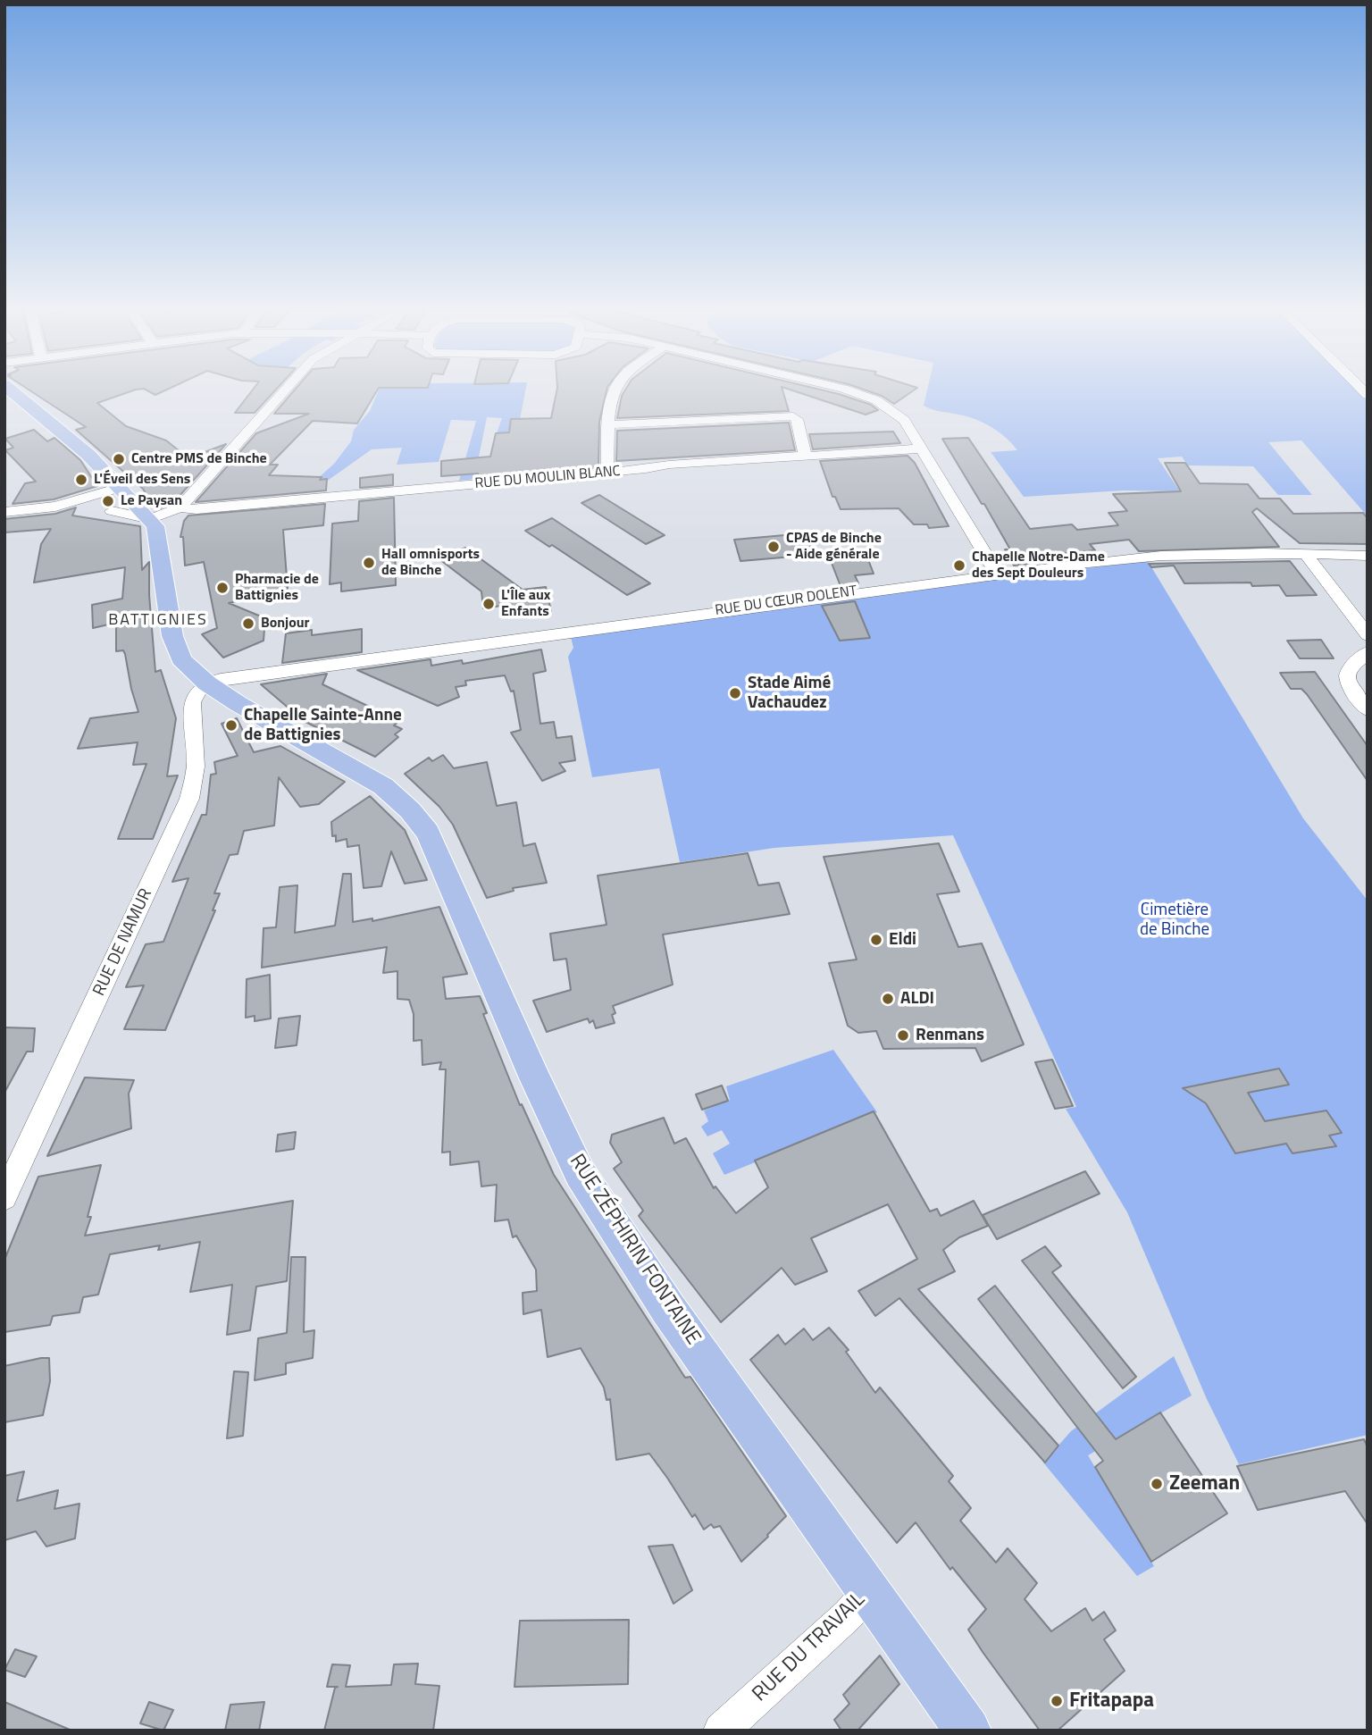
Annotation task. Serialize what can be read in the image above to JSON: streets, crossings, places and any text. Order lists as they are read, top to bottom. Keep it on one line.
{"streets":{"main road":["RUE ZÉPHIRIN FONTAINE"],"street":["RUE DU MOULIN BLANC","RUE DU CŒUR DOLENT","RUE DE NAMUR","RUE DU TRAVAIL"]},"crossings":[["RUE DU CŒUR DOLENT","RUE DE NAMUR"],["RUE DU CŒUR DOLENT","RUE ZÉPHIRIN FONTAINE"],["RUE DE NAMUR","RUE ZÉPHIRIN FONTAINE"],["RUE ZÉPHIRIN FONTAINE","RUE DU TRAVAIL"]],"districts":["BATTIGNIES"],"parks":["Cimetière de Binche"],"places":["Centre PMS de Binche","L'Éveil des Sens","Le Paysan","CPAS de Binche - Aide générale","Hall omnisports de Binche","Chapelle Notre-Dame des Sept Douleurs","Pharmacie de Battignies","L'Île aux Enfants","Bonjour","Stade Aimé Vachaudez","Chapelle Sainte-Anne de Battignies","Eldi","ALDI","Renmans","Zeeman","Fritapapa"]}
